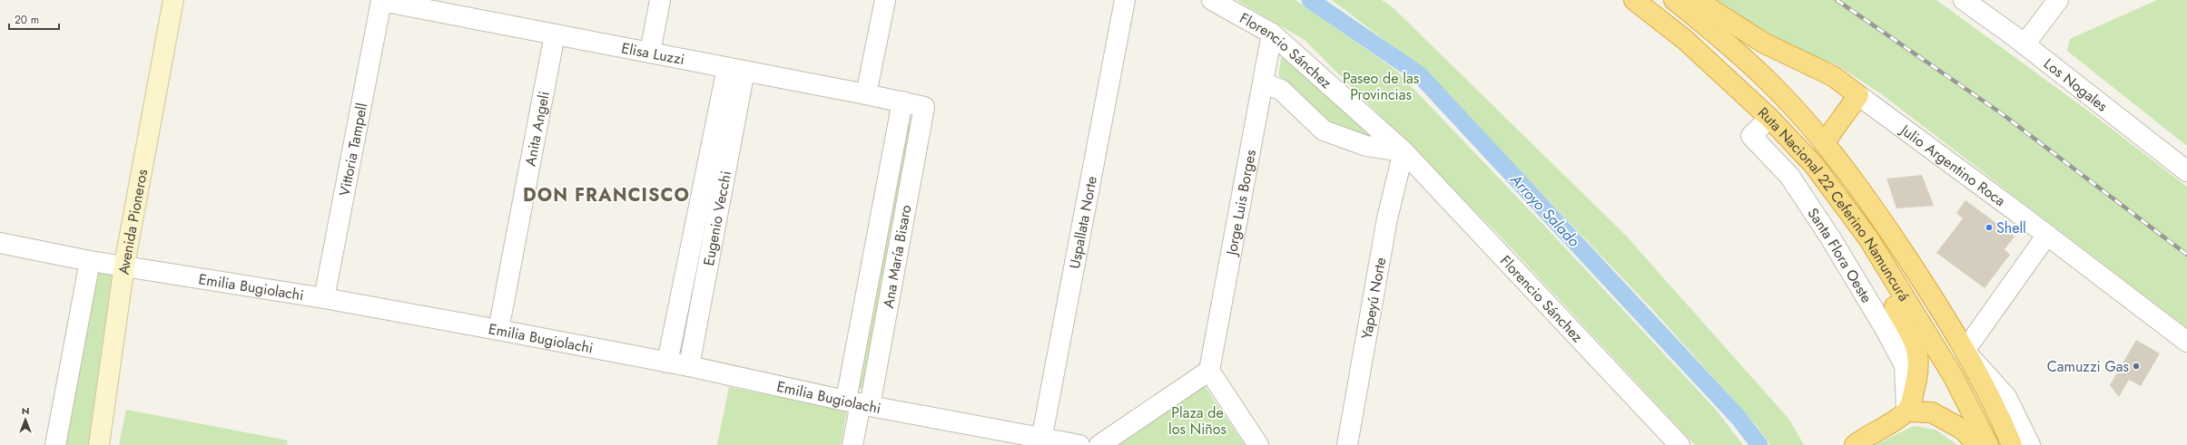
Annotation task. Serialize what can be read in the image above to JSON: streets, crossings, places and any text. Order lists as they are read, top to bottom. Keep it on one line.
{"streets":{"highway":["Ruta Nacional 22 Ceferino Namuncurá"],"main road":["Avenida Pioneros"],"street":["Florencio Sánchez","Elisa Luzzi","Los Nogales","Anita Angeli","Vittoria Tampell","Julio Argentino Roca","Jorge Luis Borges","Eugenio Vecchi","Uspallata Norte","Santa Flora Oeste","Ana María Bisaro","Emilia Bugiolachi","Yapeyú Norte"]},"crossings":[["Florencio Sánchez","Jorge Luis Borges"],["Florencio Sánchez","Yapeyú Norte"],["Elisa Luzzi","Anita Angeli"],["Elisa Luzzi","Vittoria Tampell"],["Elisa Luzzi","Eugenio Vecchi"],["Elisa Luzzi","Ana María Bisaro"],["Anita Angeli","Emilia Bugiolachi"],["Vittoria Tampell","Emilia Bugiolachi"],["Ruta Nacional 22 Ceferino Namuncurá","Santa Flora Oeste"],["Eugenio Vecchi","Emilia Bugiolachi"],["Avenida Pioneros","Emilia Bugiolachi"],["Uspallata Norte","Emilia Bugiolachi"],["Ana María Bisaro","Emilia Bugiolachi"]],"districts":["DON FRANCISCO"],"water":["Arroyo Salado"],"parks":["Paseo de las Provincias","Plaza de los Niños"],"places":["Shell","Camuzzi Gas"],"scale_bar":"20 m","north":"top"}
